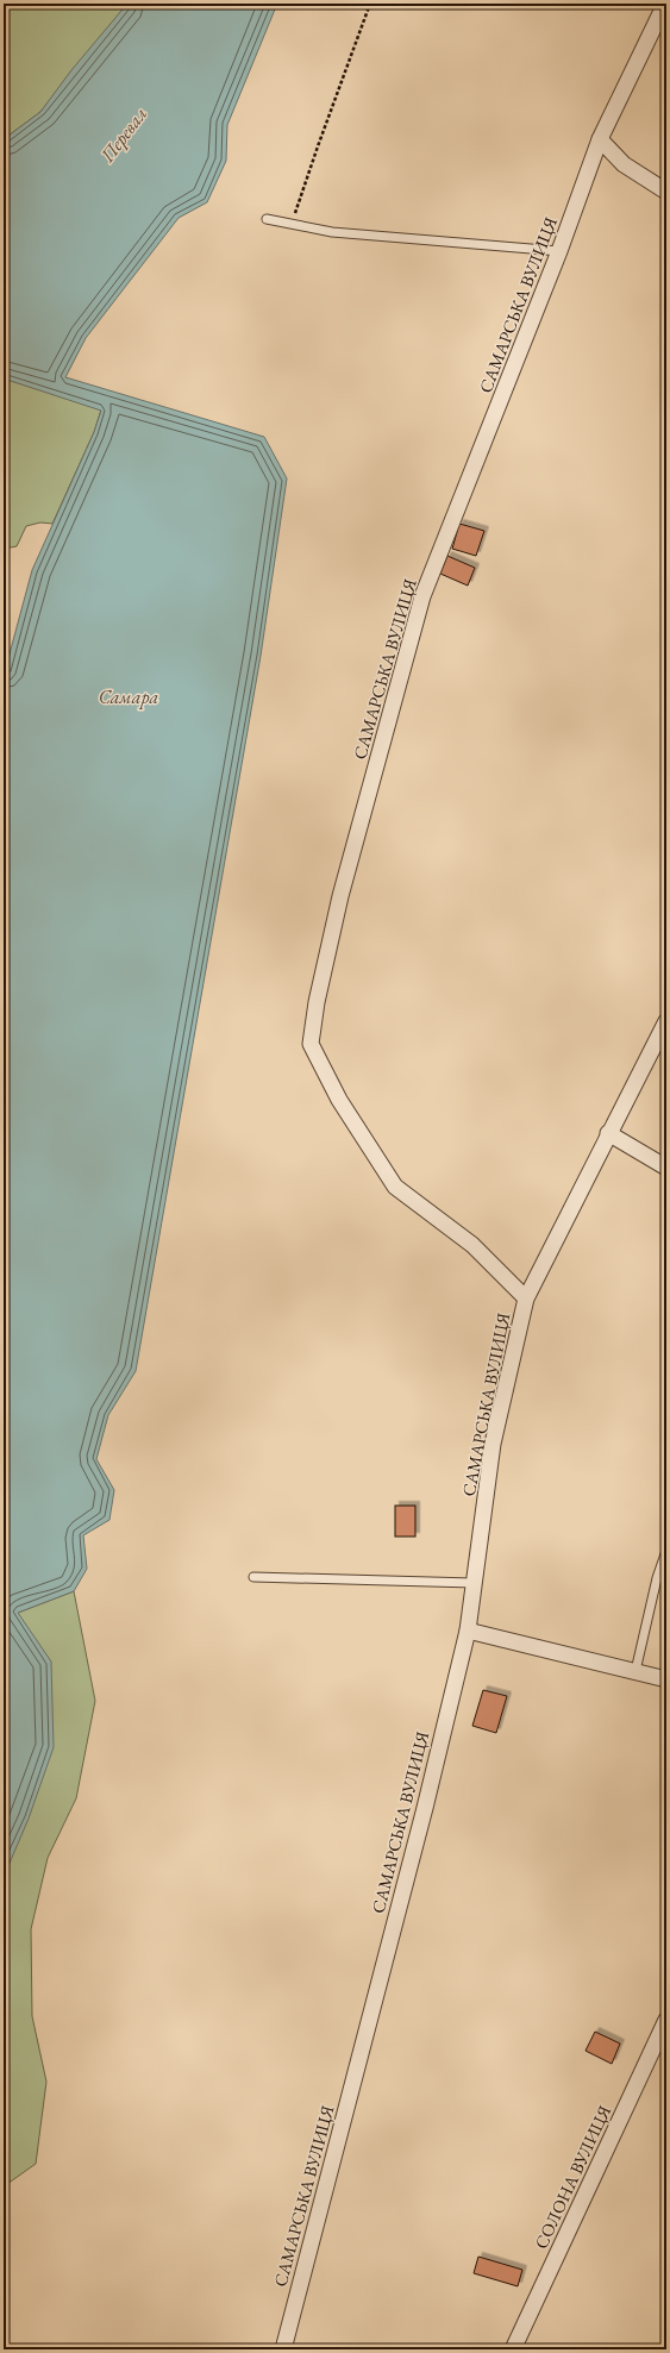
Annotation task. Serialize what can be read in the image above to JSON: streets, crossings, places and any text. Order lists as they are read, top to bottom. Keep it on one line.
{"streets":{"street":["САМАРСЬКА ВУЛИЦЯ","СОЛОНА ВУЛИЦЯ"]},"water":["Перевал","Самара"]}
